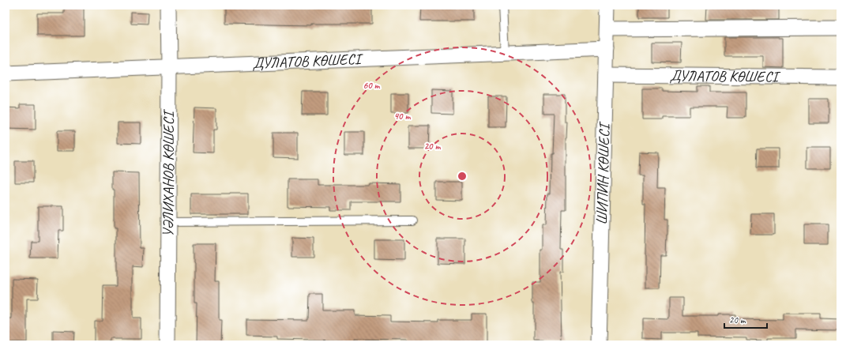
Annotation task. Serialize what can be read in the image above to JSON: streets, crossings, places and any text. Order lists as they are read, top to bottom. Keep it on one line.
{"streets":{"street":["ДУЛАТОВ КӨШЕСІ","УӘЛИХАНОВ КӨШЕСІ","ШИПИН КӨШЕСІ"]},"crossings":[["ДУЛАТОВ КӨШЕСІ","УӘЛИХАНОВ КӨШЕСІ"],["ДУЛАТОВ КӨШЕСІ","ШИПИН КӨШЕСІ"]],"scale_bar":"20 m","rings":["60 m","40 m","20 m"]}
